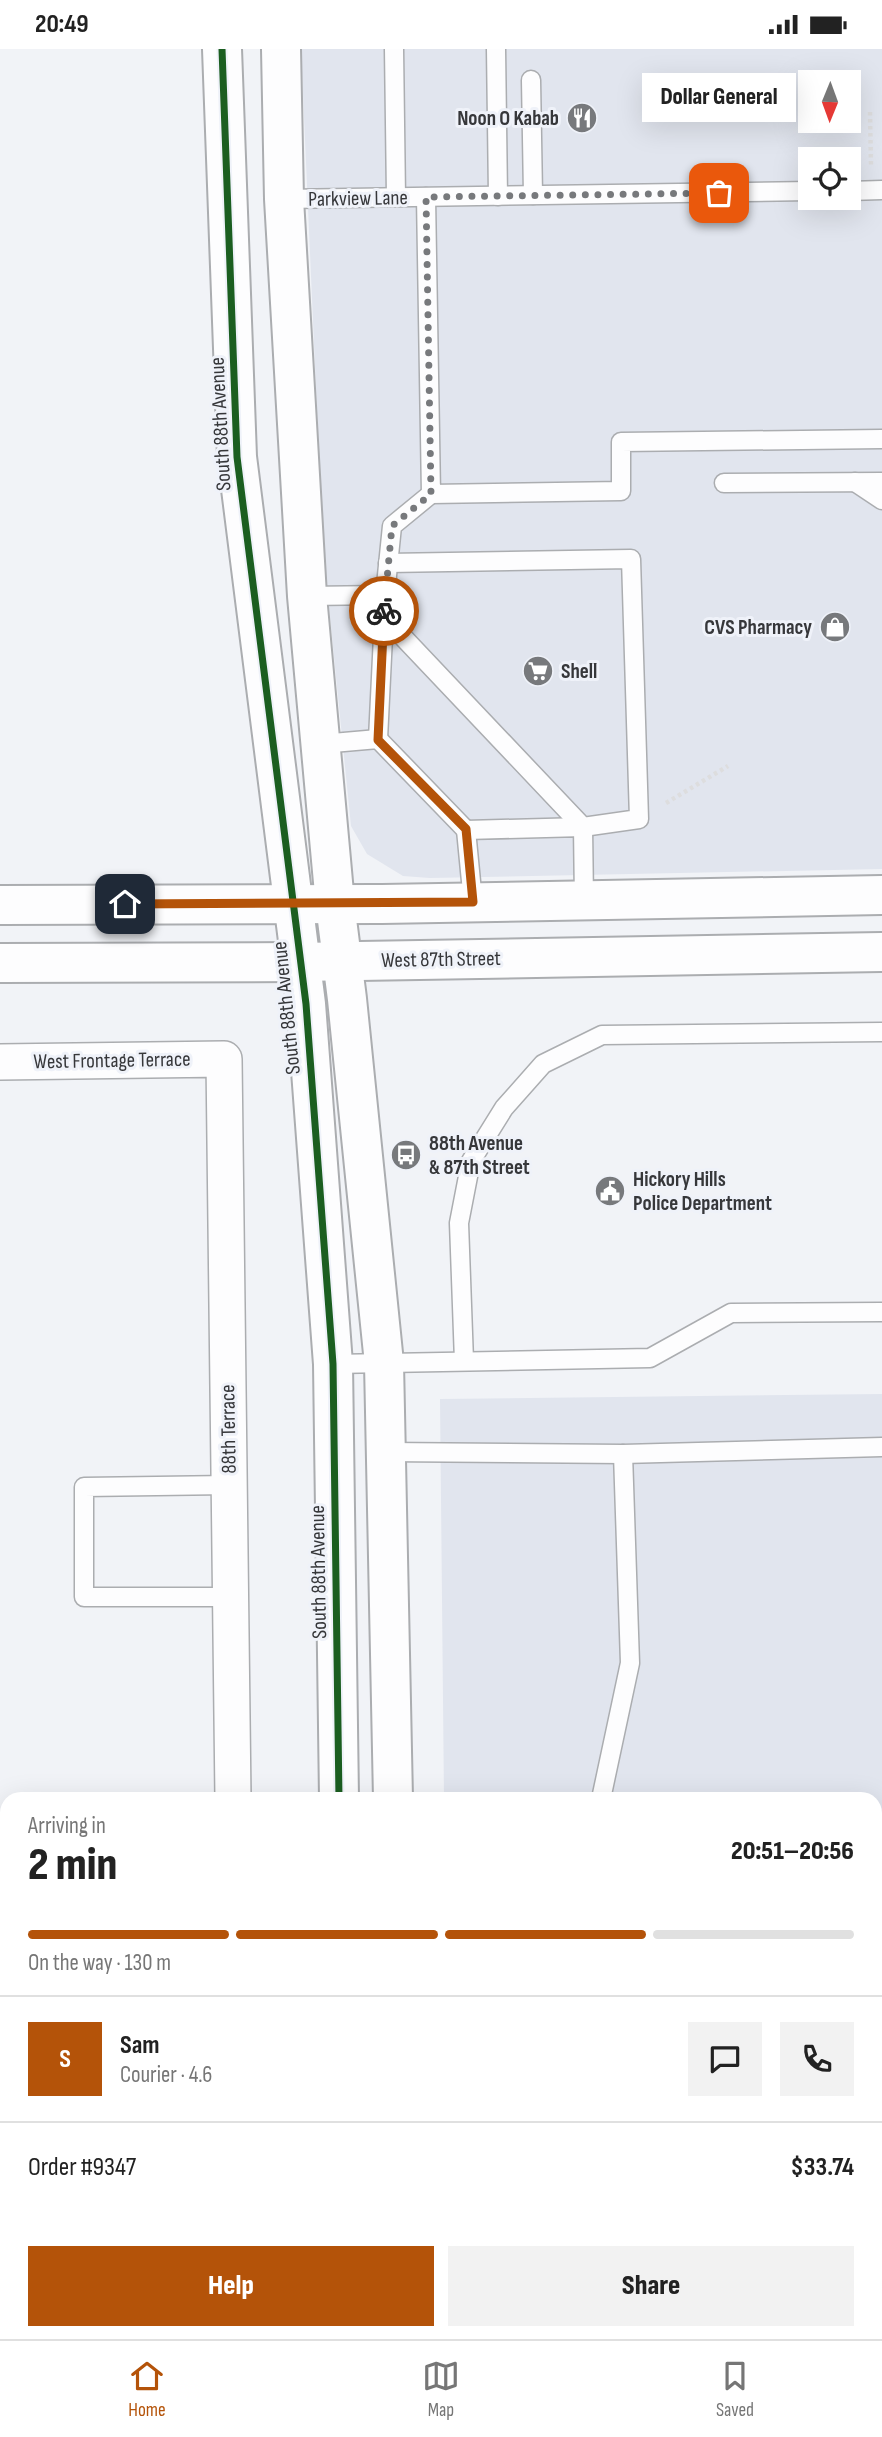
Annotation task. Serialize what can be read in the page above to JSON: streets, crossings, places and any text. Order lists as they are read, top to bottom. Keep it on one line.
{"streets":{"street":["South 88th Avenue","West 87th Street","West Frontage Terrace","88th Terrace"],"lane":["Parkview Lane"]},"crossings":[["South 88th Avenue","West 87th Street"],["West Frontage Terrace","88th Terrace"]],"places":{"restaurant":["Noon O Kabab"],"other":["Dollar General"],"shop":["CVS Pharmacy"],"supermarket":["Shell"],"bus stop":["88th Avenue & 87th Street"],"public building":["Hickory Hills Police Department"]},"north":"bottom","page":{"status":"20:49","bubble":"Dollar General","heading":["2 min","Arriving in","20:51–20:56"],"panel":["Sam","Courier · 4.6","Order #9347","$33.74"],"bar":"On the way · 130 m","round":"S","buttons":["Help","Share"],"tabs":["Home","Map","Saved"]}}
